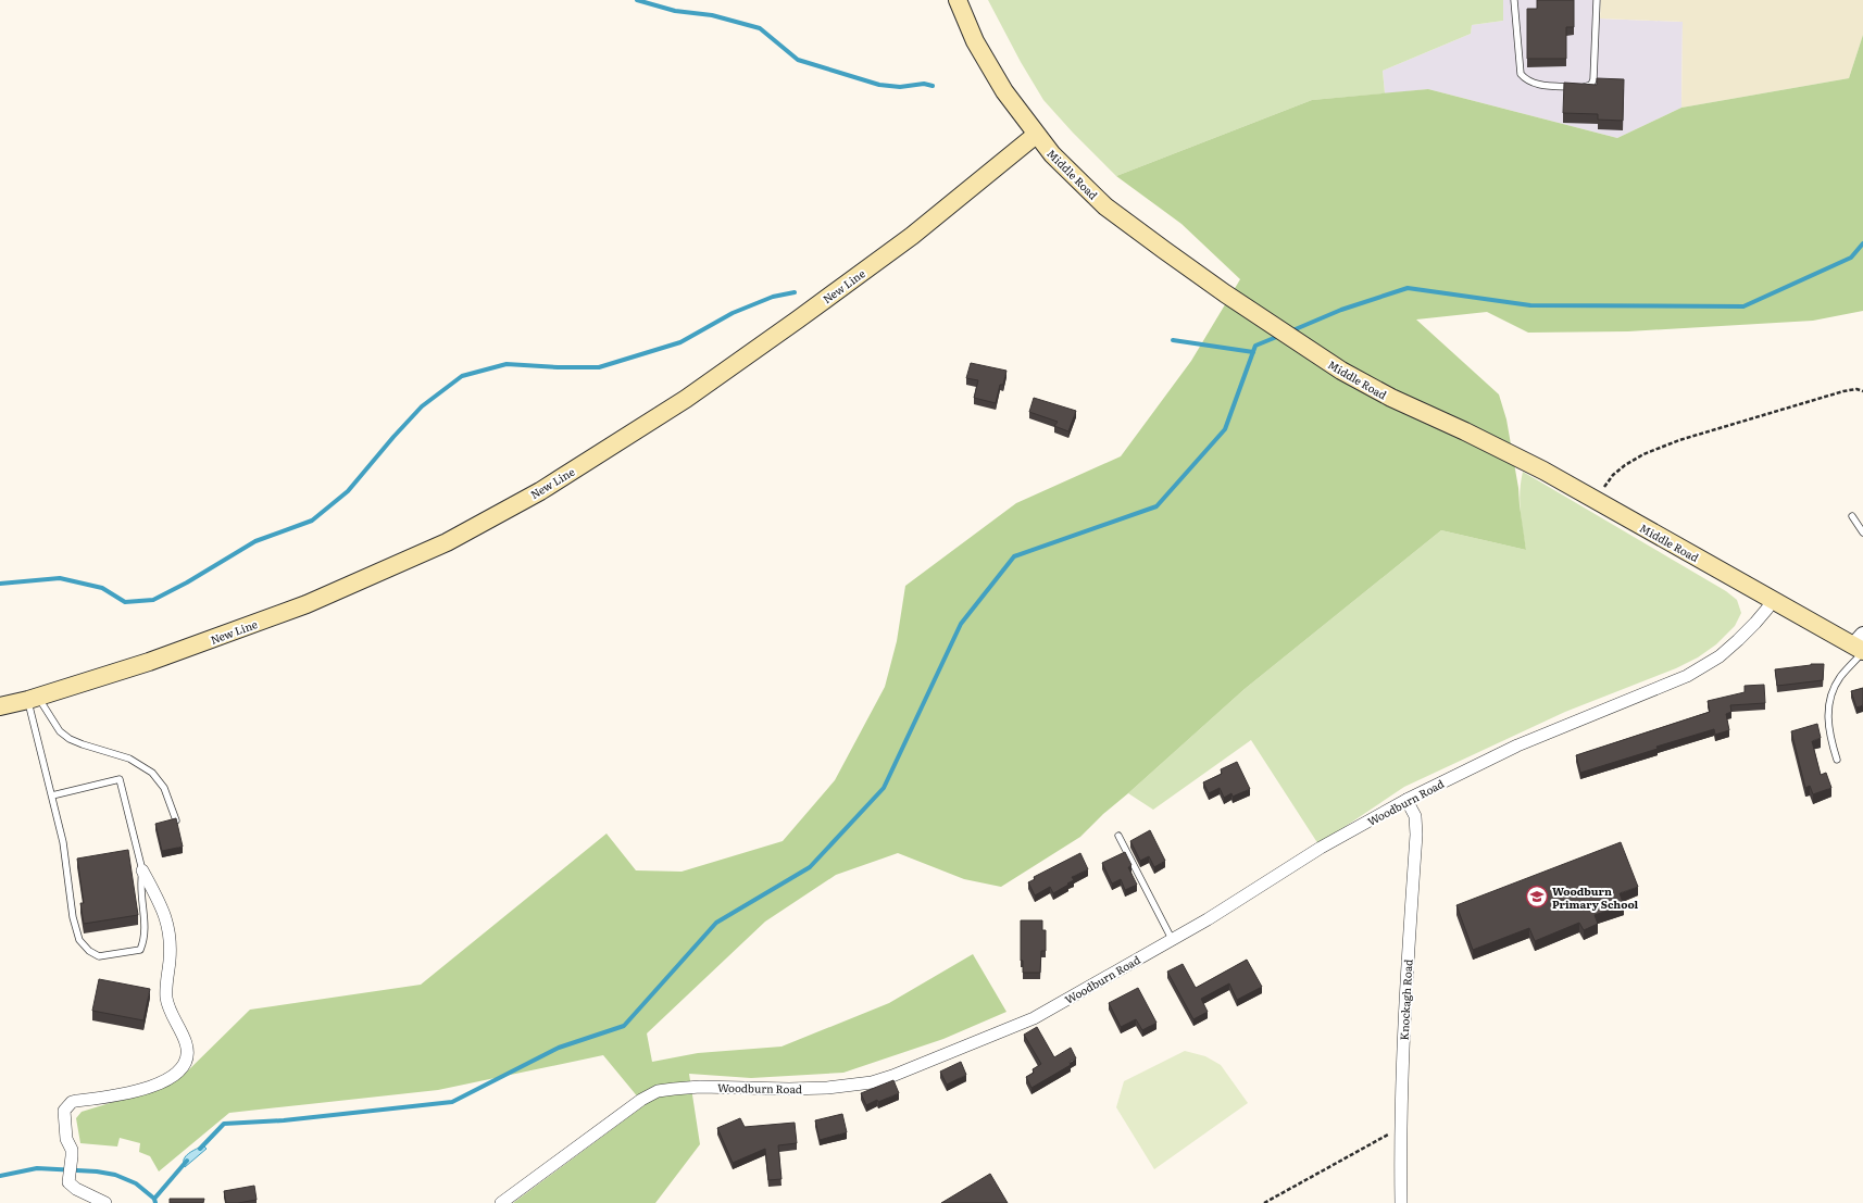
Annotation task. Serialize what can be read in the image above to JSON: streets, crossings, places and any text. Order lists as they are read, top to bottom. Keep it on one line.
{"streets":{"main road":["Middle Road","New Line"],"street":["Woodburn Road","Knockagh Road"]},"crossings":[["Middle Road","New Line"],["Middle Road","Woodburn Road"],["Woodburn Road","Knockagh Road"]],"places":{"school or university":["Woodburn Primary School"]}}
